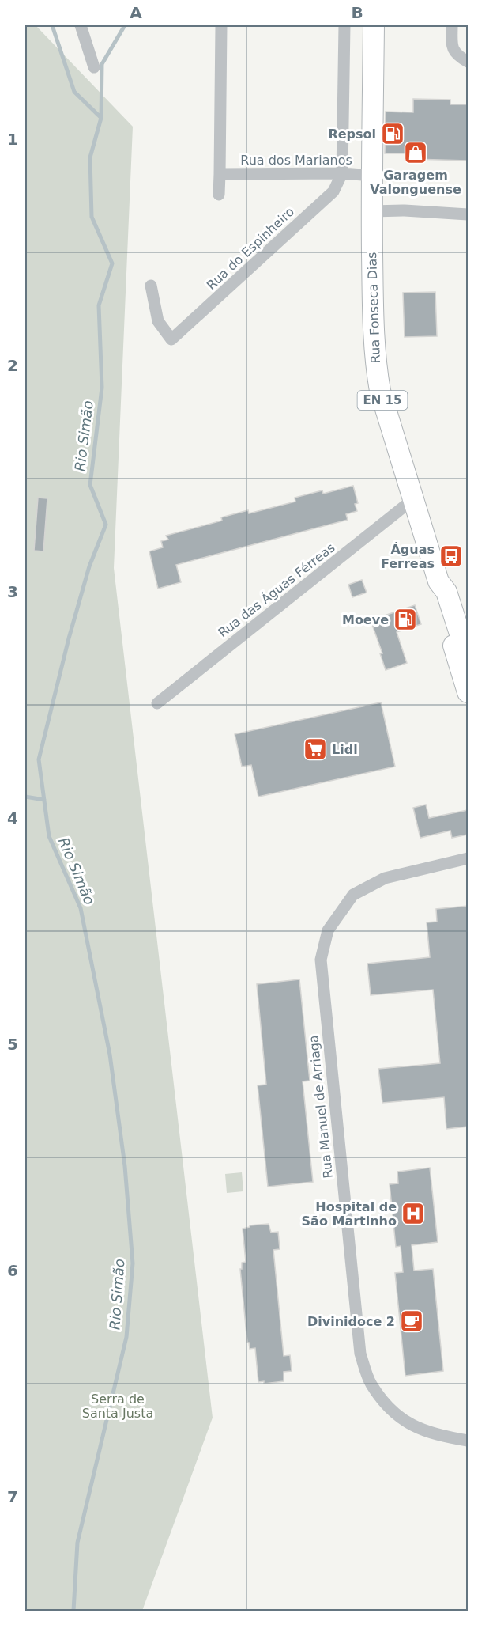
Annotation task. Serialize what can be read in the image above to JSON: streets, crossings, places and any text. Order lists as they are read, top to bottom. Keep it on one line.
{"streets":{"main road":["Rua Fonseca Dias","EN 15"],"street":["Rua dos Marianos","Rua do Espinheiro","Rua das Águas Férreas","Rua Manuel de Arriaga"]},"crossings":[["Rua dos Marianos","Rua do Espinheiro"],["Rua dos Marianos","Rua Fonseca Dias"],["Rua Fonseca Dias","Rua das Águas Férreas"]],"water":["Rio Simão"],"parks":["Serra de Santa Justa"],"places":{"fuel station":["Repsol","Moeve"],"shop":["Garagem Valonguense"],"bus stop":["Águas Ferreas"],"supermarket":["Lidl"],"hospital":["Hospital de São Martinho"],"cafe":["Divinidoce 2"]},"grid":{"columns":["A","B"],"rows":["1","2","3","4","5","6","7"]}}
